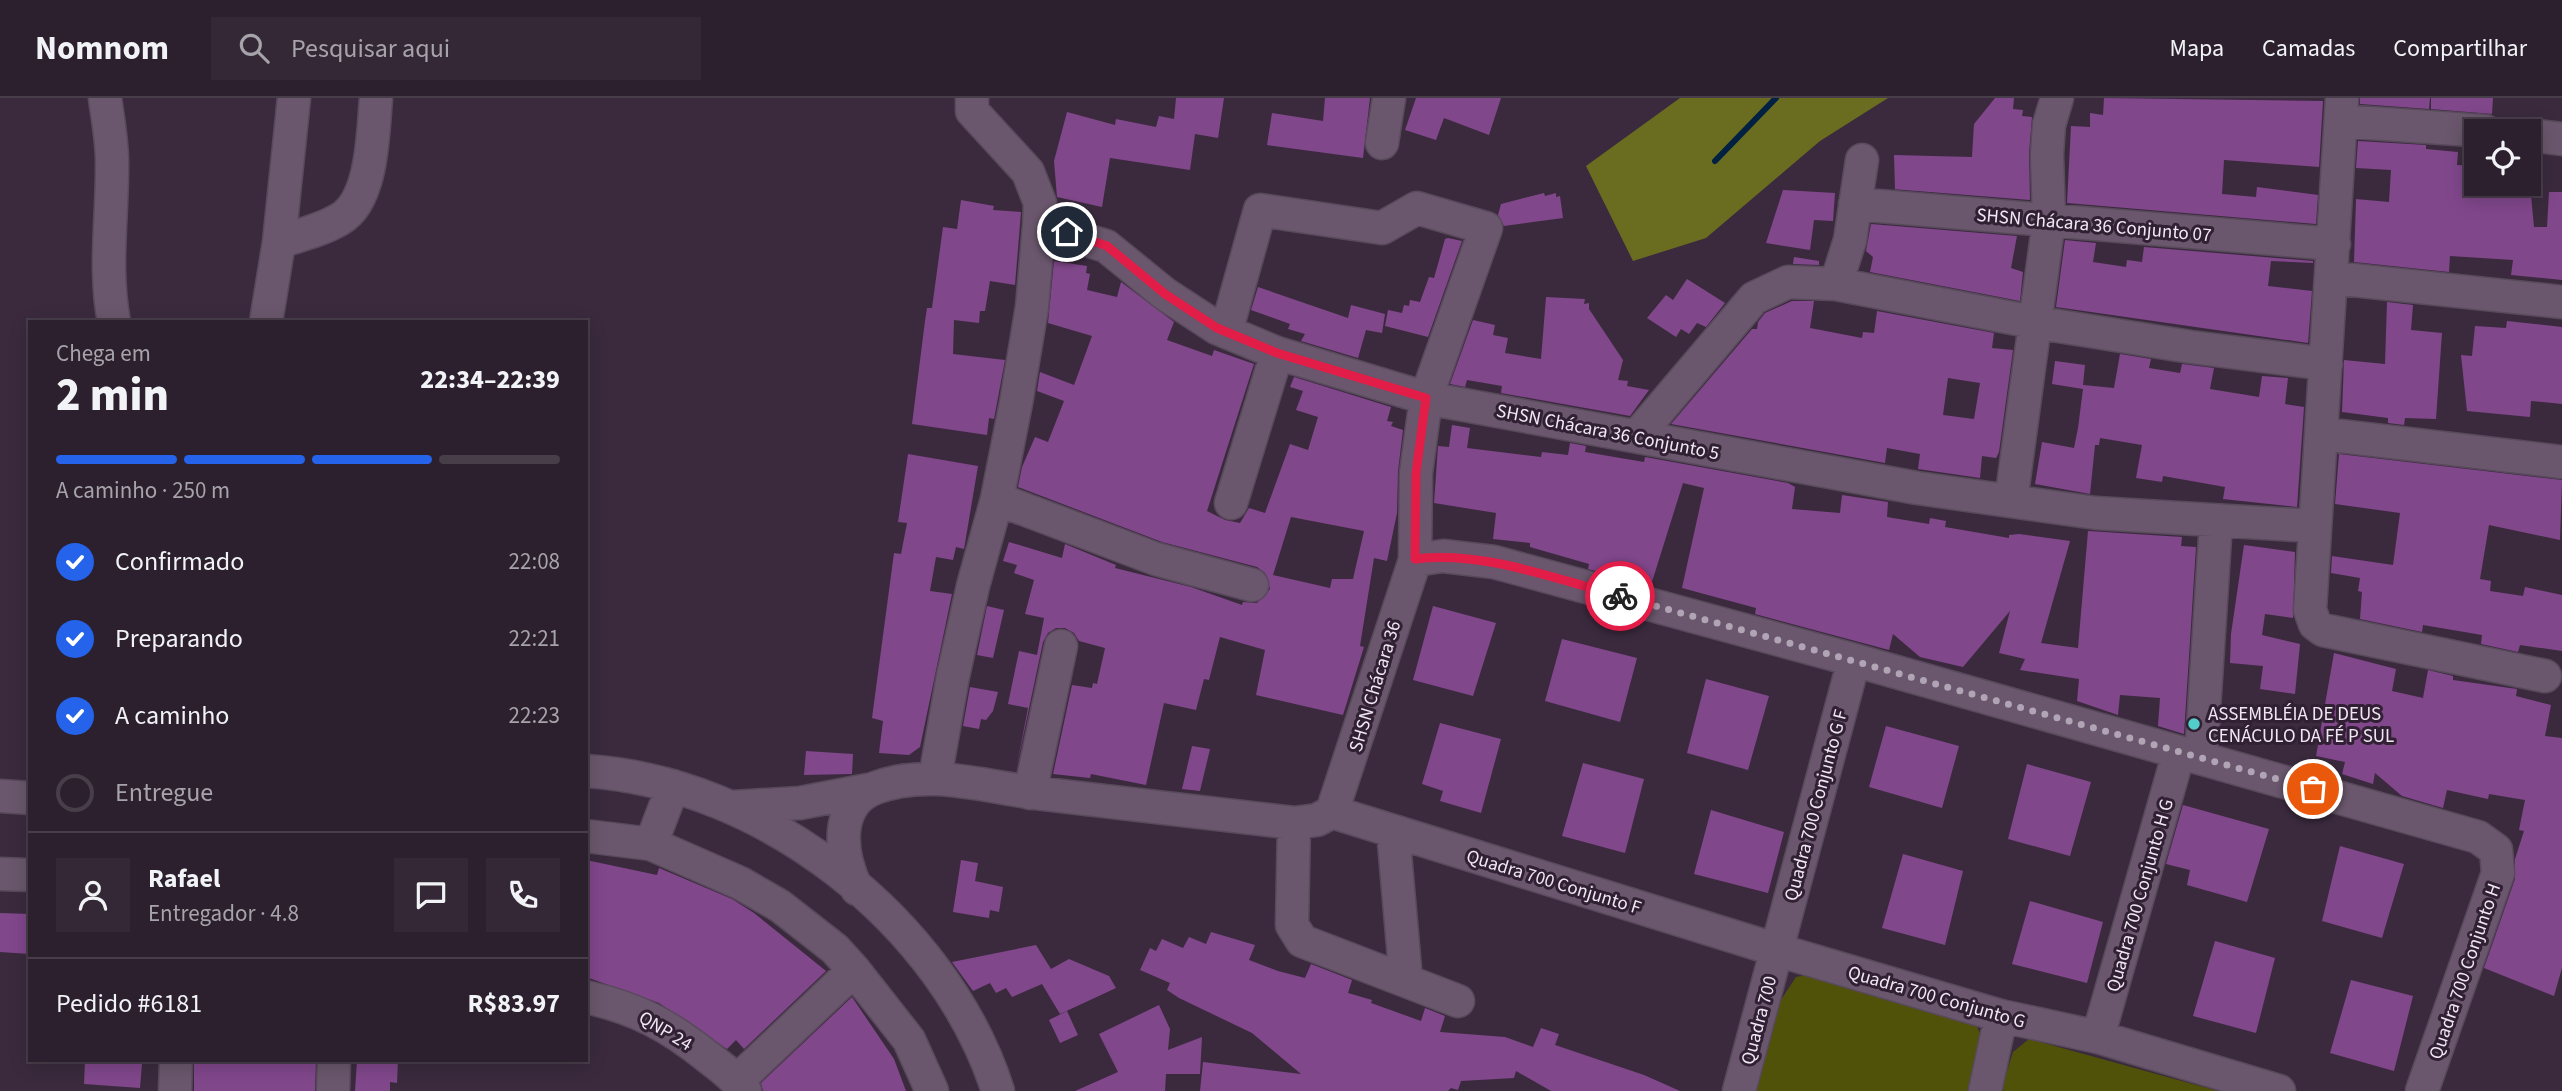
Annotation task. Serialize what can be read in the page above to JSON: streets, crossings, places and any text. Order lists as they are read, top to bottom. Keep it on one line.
{"streets":{"street":["SHSN Chácara 36 Conjunto 07","SHSN Chácara 36 Conjunto 5","SHSN Chácara 36","Quadra 700 Conjunto G F","Quadra 700 Conjunto F","Quadra 700 Conjunto H G","Quadra 700 Conjunto H","Quadra 700 Conjunto G","Quadra 700","QNP 24"]},"crossings":[["SHSN Chácara 36 Conjunto 5","SHSN Chácara 36"],["SHSN Chácara 36 Conjunto 5","Quadra 700 Conjunto H G"],["SHSN Chácara 36","Quadra 700 Conjunto F"],["Quadra 700 Conjunto G F","Quadra 700 Conjunto F"],["Quadra 700 Conjunto G F","Quadra 700 Conjunto G"],["Quadra 700 Conjunto G F","Quadra 700"],["Quadra 700 Conjunto F","Quadra 700 Conjunto G"],["Quadra 700 Conjunto F","Quadra 700"],["Quadra 700 Conjunto H G","Quadra 700 Conjunto H"],["Quadra 700 Conjunto H G","Quadra 700 Conjunto G"],["Quadra 700 Conjunto G","Quadra 700"]],"places":["ASSEMBLÉIA DE DEUS CENÁCULO DA FÉ P SUL"],"page":{"header":"Nomnom","search":"Pesquisar aqui","nav":["Mapa","Camadas","Compartilhar"],"heading":["2 min","Chega em","22:34–22:39"],"panel":["Rafael","Entregador · 4.8","Pedido #6181","R$83.97"],"bar":"A caminho · 250 m","list":[["Confirmado","22:08"],["Preparando","22:21"],["A caminho","22:23"],"Entregue"]}}
